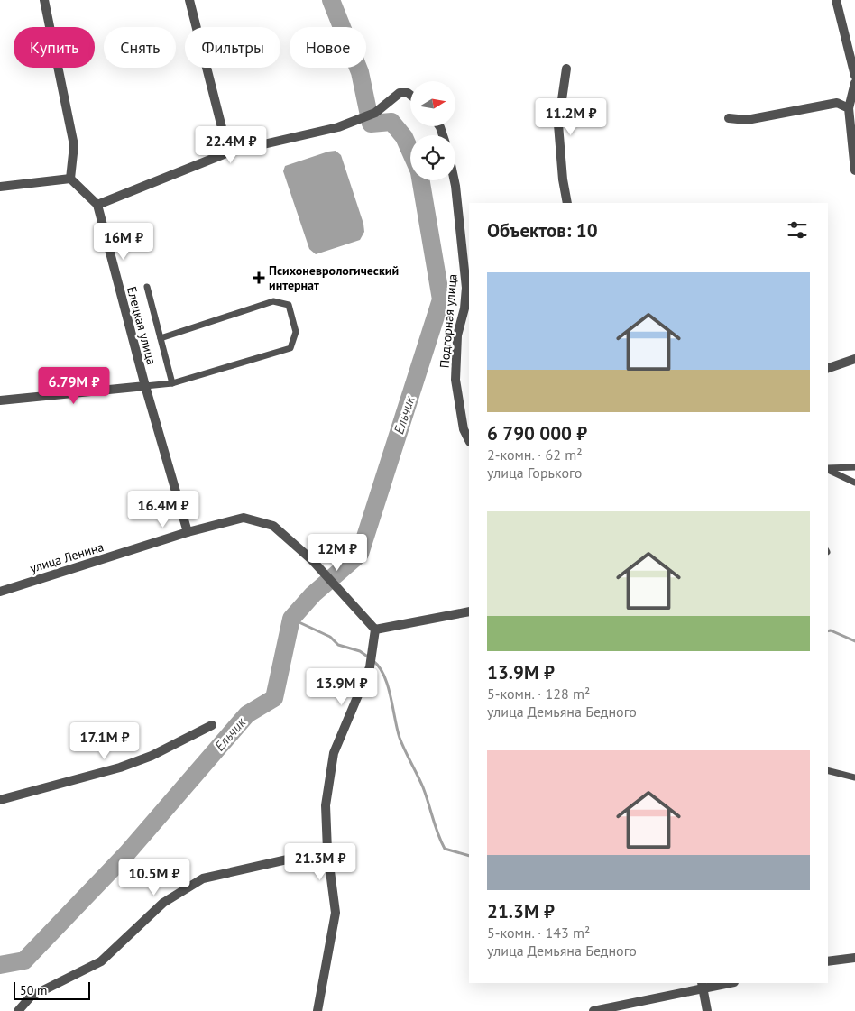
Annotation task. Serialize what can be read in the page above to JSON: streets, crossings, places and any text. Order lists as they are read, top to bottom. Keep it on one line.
{"streets":{"street":["Подгорная улица","Елецкая улица","улица Ленина"]},"crossings":[["Елецкая улица","улица Ленина"]],"water":["Ельчик"],"places":{"health":["Психоневрологический интернат"]},"scale_bar":"50 m","north":"right","page":{"chip":["Купить","Снять","Фильтры","Новое"],"price":["11.2M ₽","22.4M ₽","16M ₽","6.79M ₽","16.4M ₽","12M ₽","13.9M ₽","17.1M ₽","21.3M ₽","10.5M ₽"],"heading":"Объектов: 10","list":[{"name":"6 790 000 ₽","note":"2-комн. · 62 m² · улица Горького"},{"name":"13.9M ₽","note":"5-комн. · 128 m² · улица Демьяна Бедного"},{"name":"21.3M ₽","note":"5-комн. · 143 m² · улица Демьяна Бедного"}],"scale":"50 m"}}
